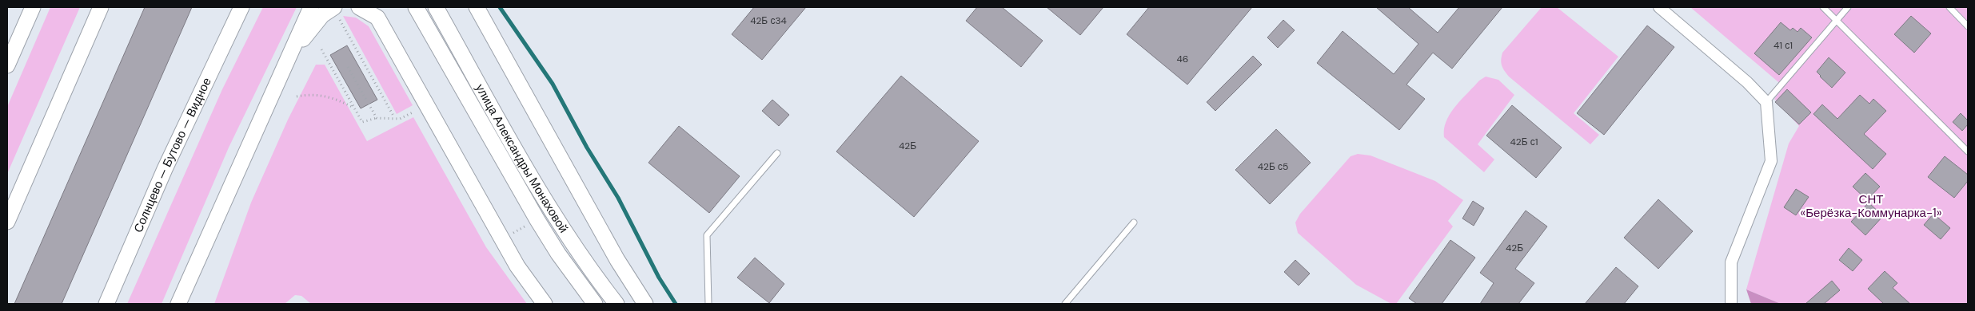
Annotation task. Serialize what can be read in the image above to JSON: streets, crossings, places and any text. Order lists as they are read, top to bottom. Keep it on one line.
{"streets":{"main road":["Солнцево — Бутово — Видное","улица Александры Монаховой"]},"parks":["СНТ «Берёзка-Коммунарка-1»"],"house_numbers":["42Б с34","41 с1","46","42Б с1","42Б","42Б с5","42Б"]}
